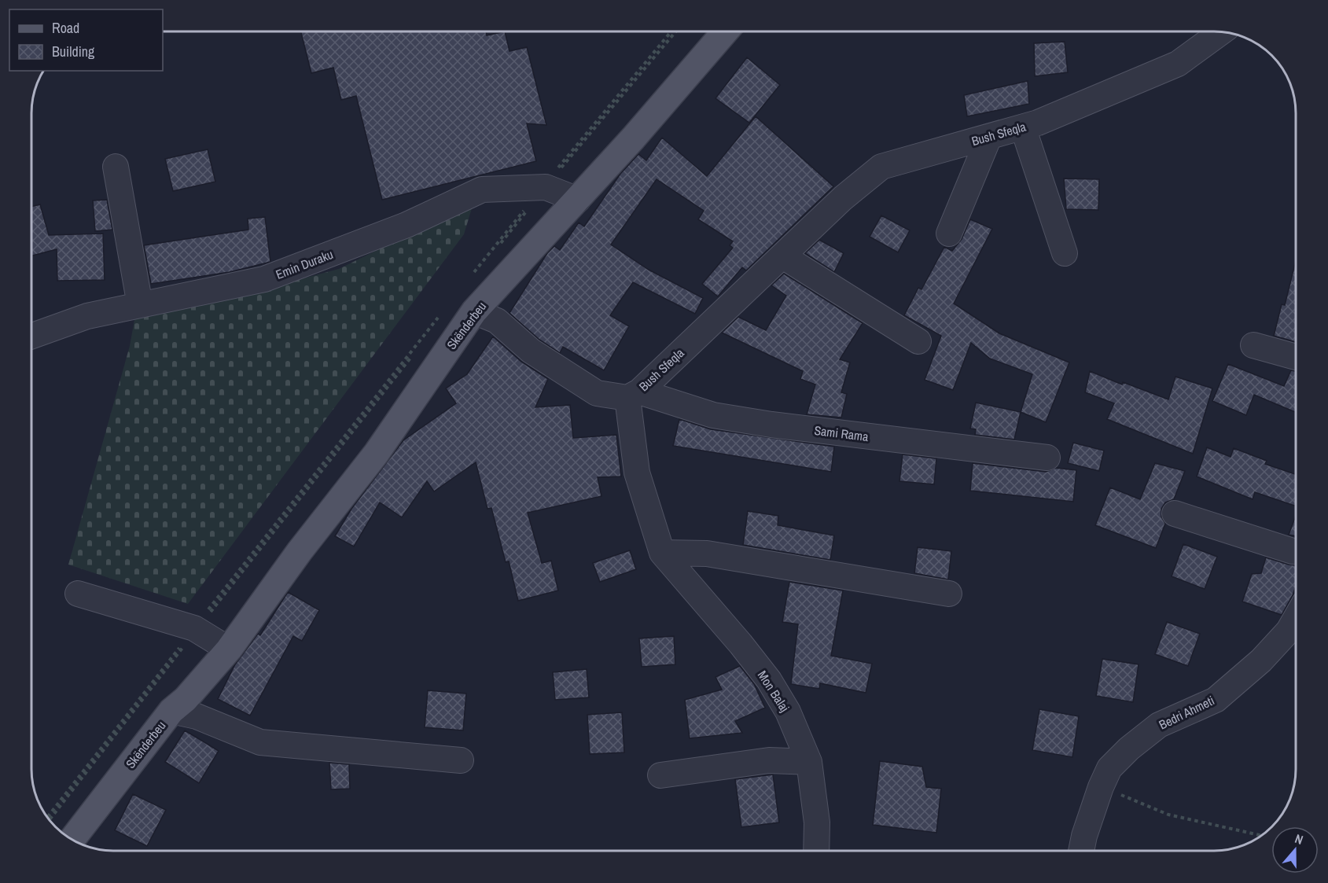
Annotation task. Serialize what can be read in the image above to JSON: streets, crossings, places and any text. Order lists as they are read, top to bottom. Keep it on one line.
{"streets":{"main road":["Skënderbeu"],"street":["Bush Sfeqla","Emin Duraku","Sami Rama","Mon Balaj","Bedri Ahmeti"]},"crossings":[["Bush Sfeqla","Skënderbeu"],["Bush Sfeqla","Sami Rama"],["Bush Sfeqla","Mon Balaj"],["Emin Duraku","Skënderbeu"],["Sami Rama","Mon Balaj"]],"legend":["Road","Building"],"north":"top"}
